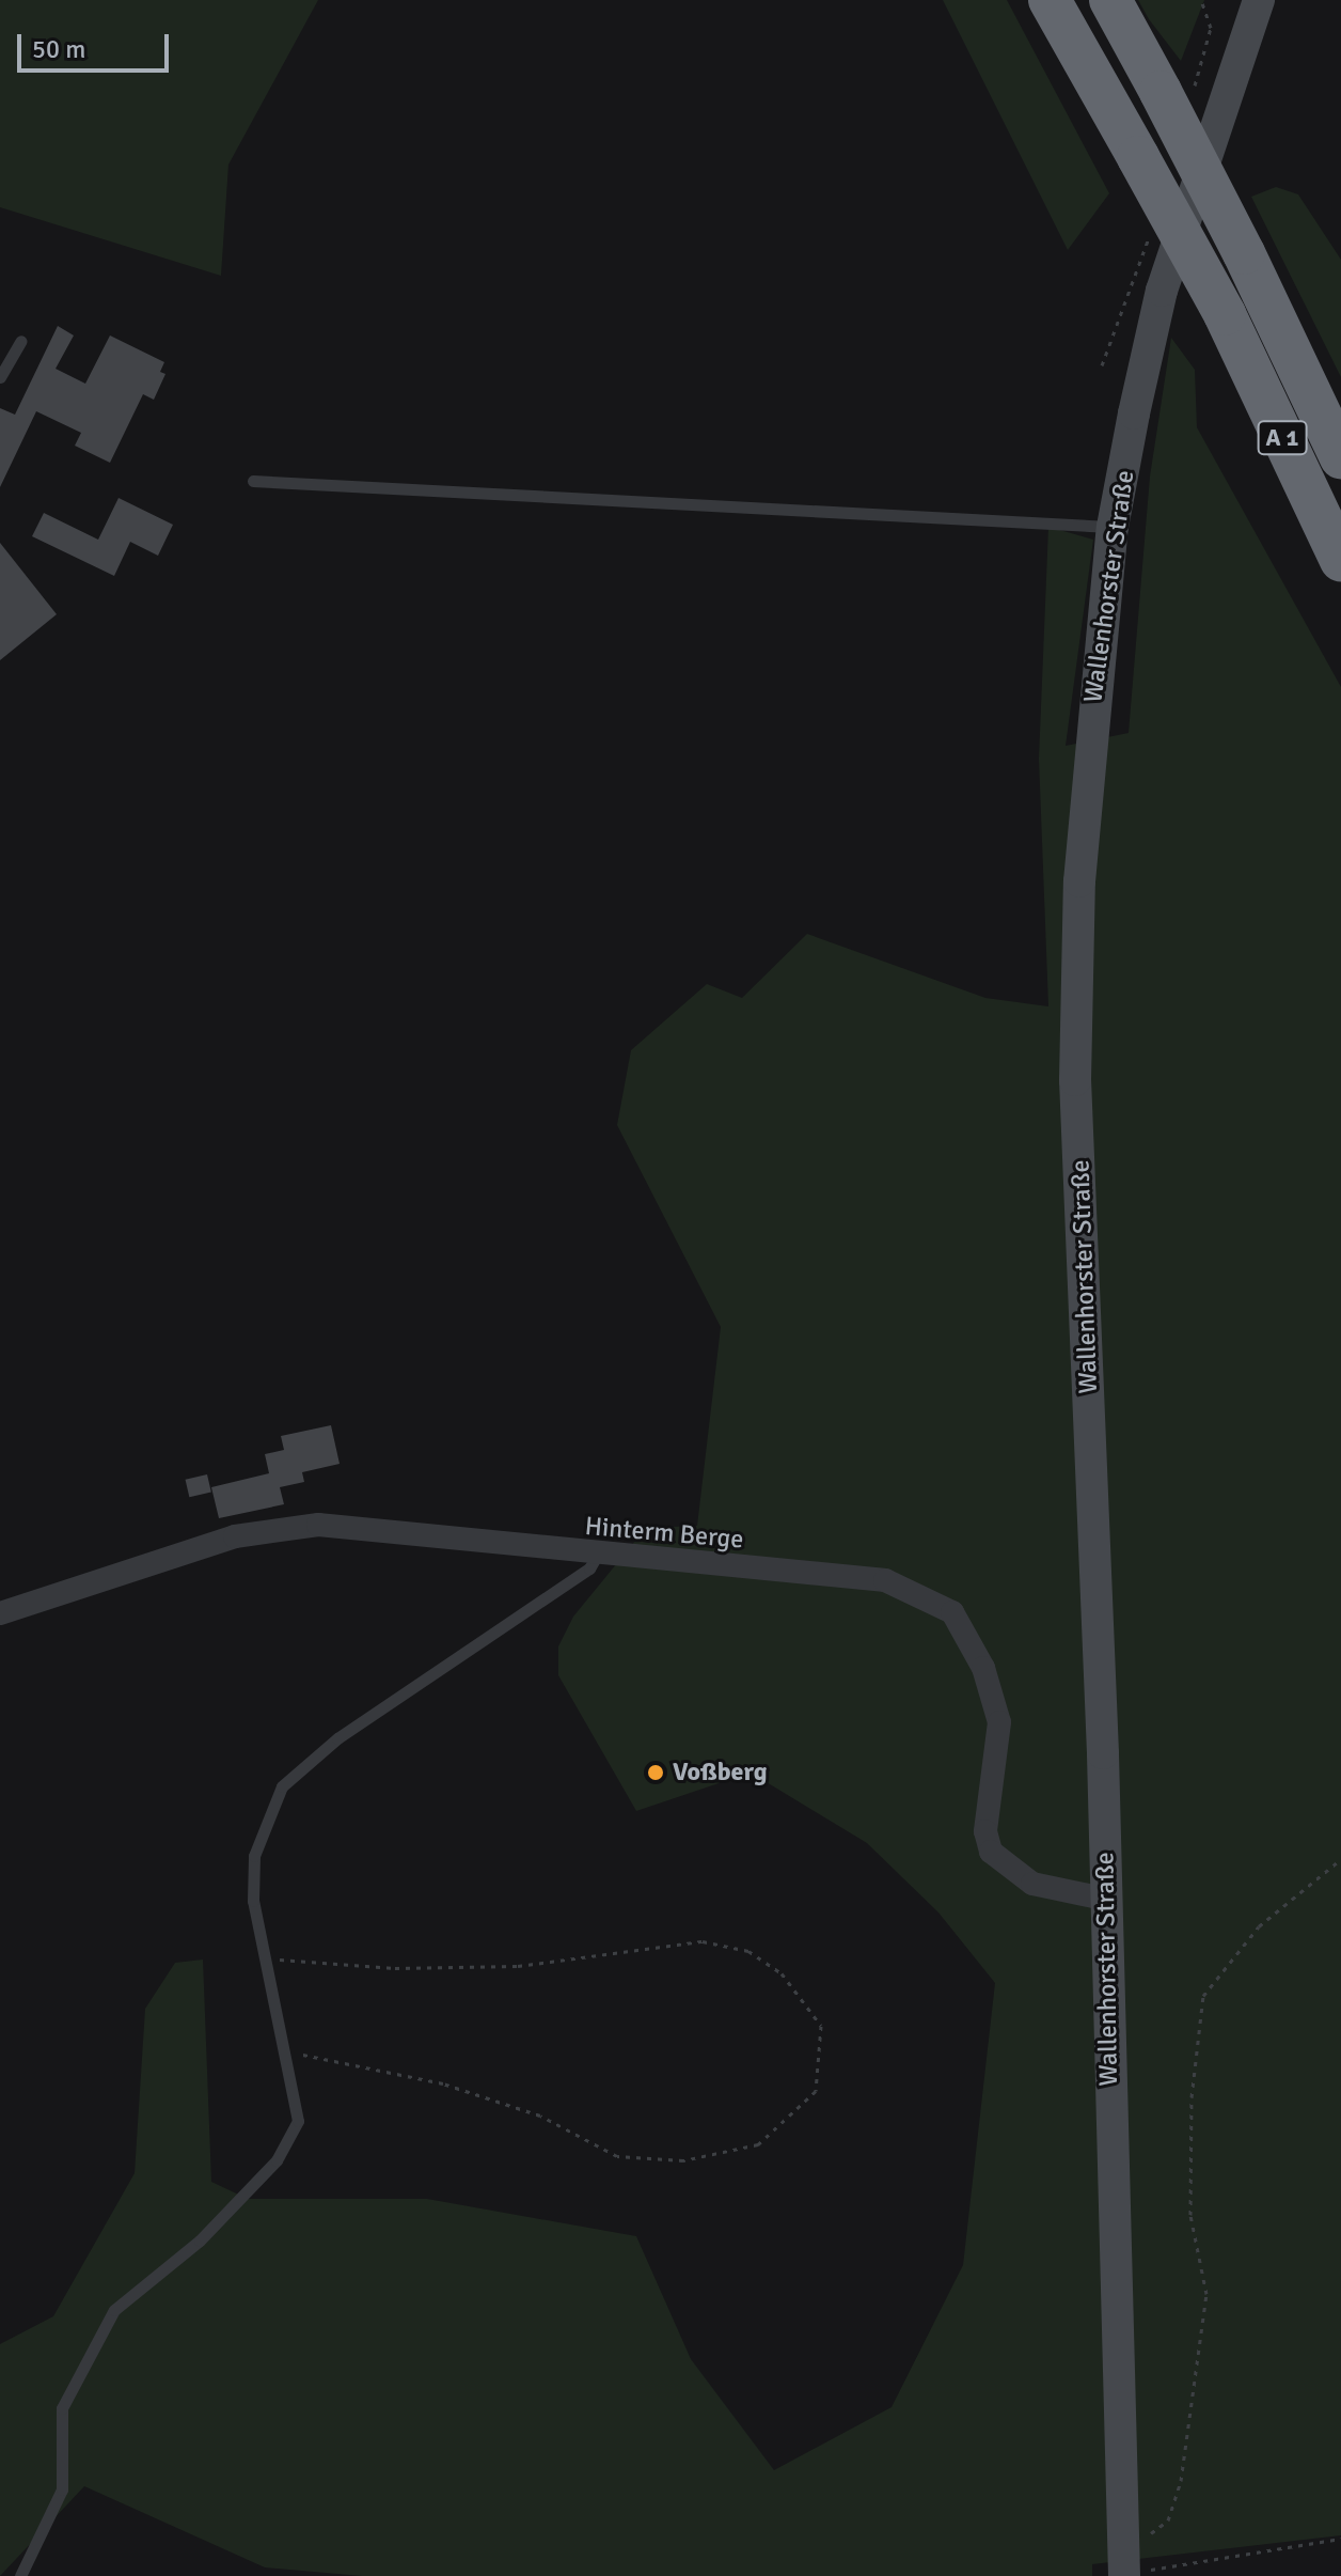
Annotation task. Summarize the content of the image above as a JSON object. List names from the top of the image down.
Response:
{
  "streets": {
    "highway": ["A 1"],
    "main road": ["Wallenhorster Straße"],
    "street": ["Hinterm Berge"]
  },
  "crossings": [
    ["Wallenhorster Straße", "Hinterm Berge"]
  ],
  "places": ["Voßberg"],
  "scale_bar": "50 m"
}
